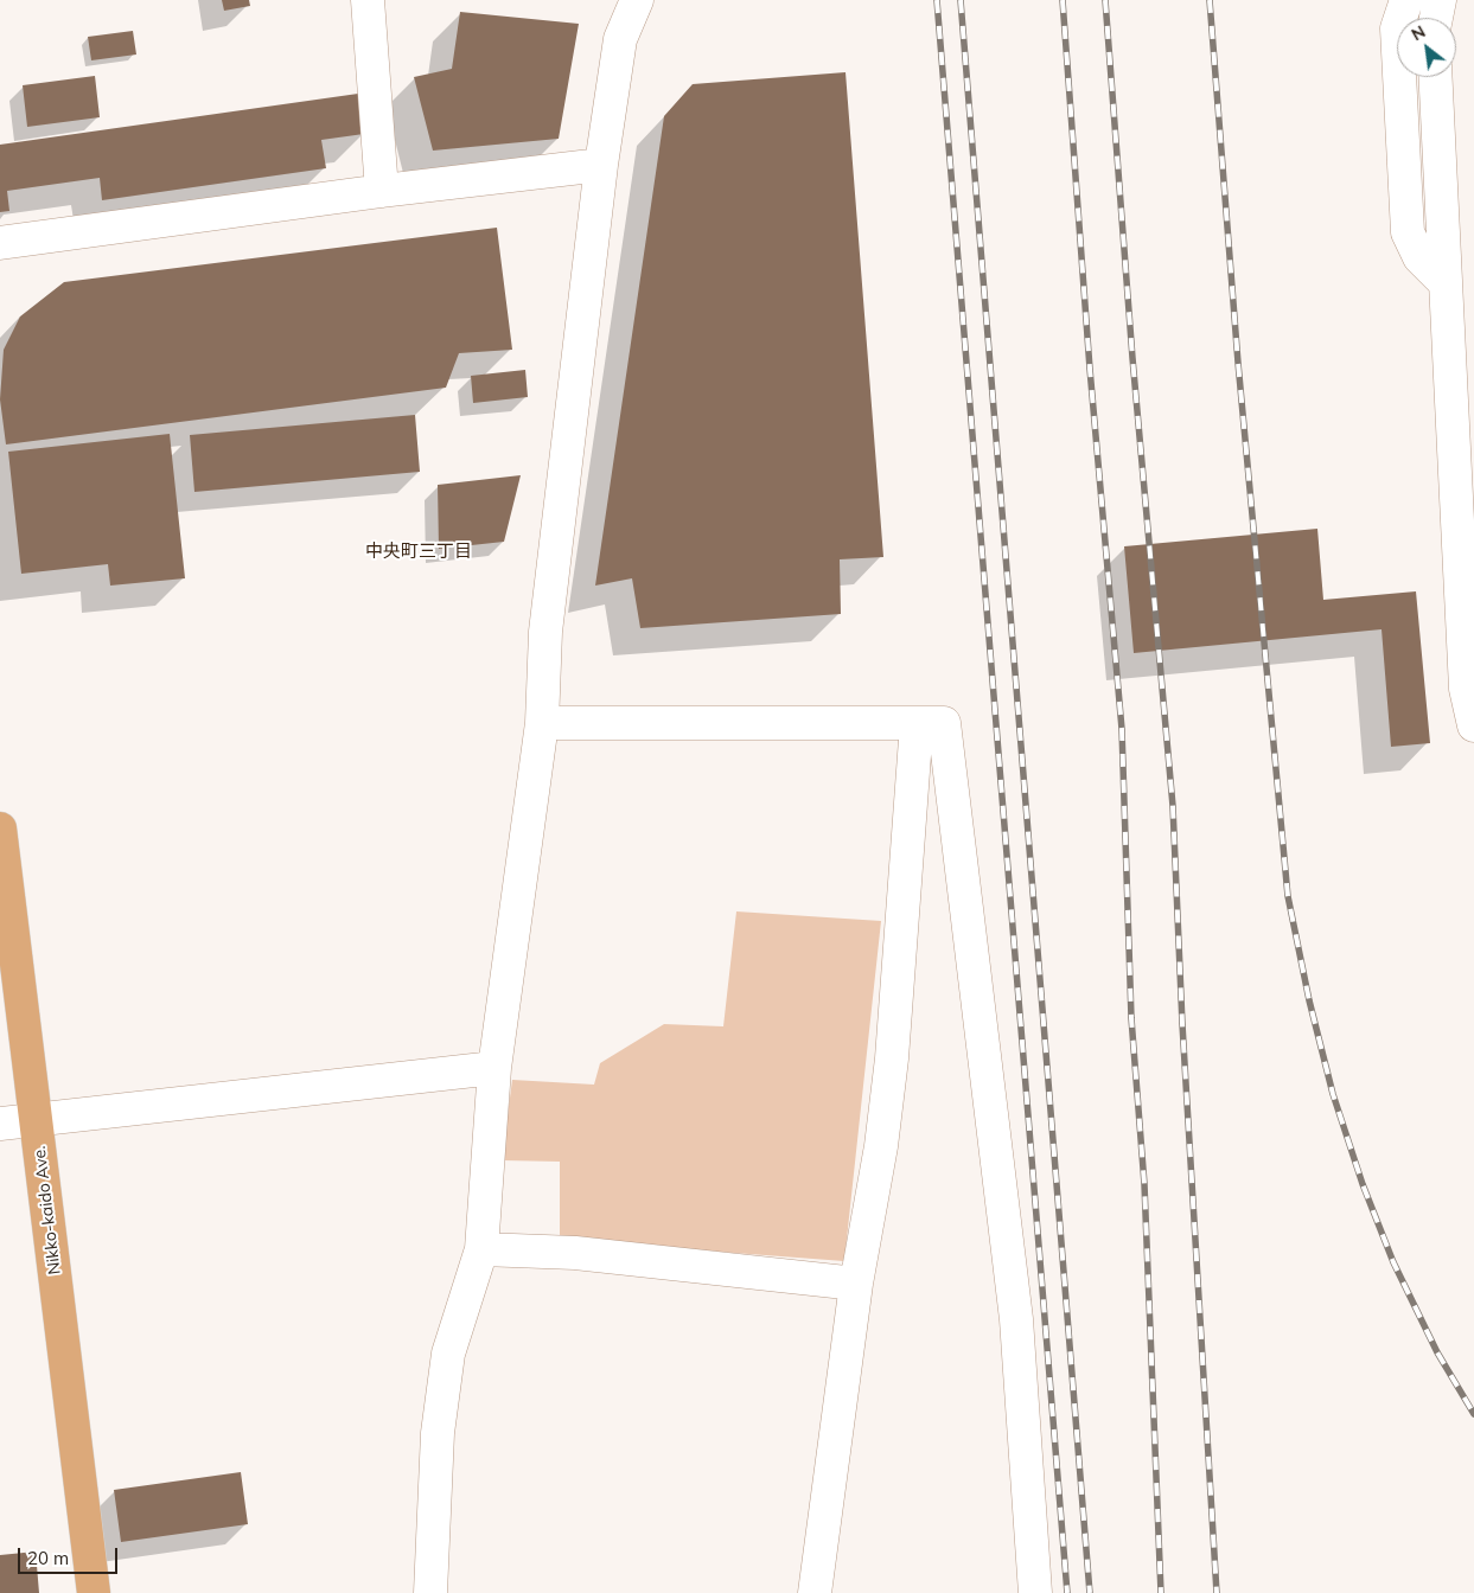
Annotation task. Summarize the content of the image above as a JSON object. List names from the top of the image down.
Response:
{
  "streets": {
    "main road": ["Nikko-kaido Ave."]
  },
  "districts": ["中央町三丁目"],
  "scale_bar": "20 m",
  "north": "top left"
}
